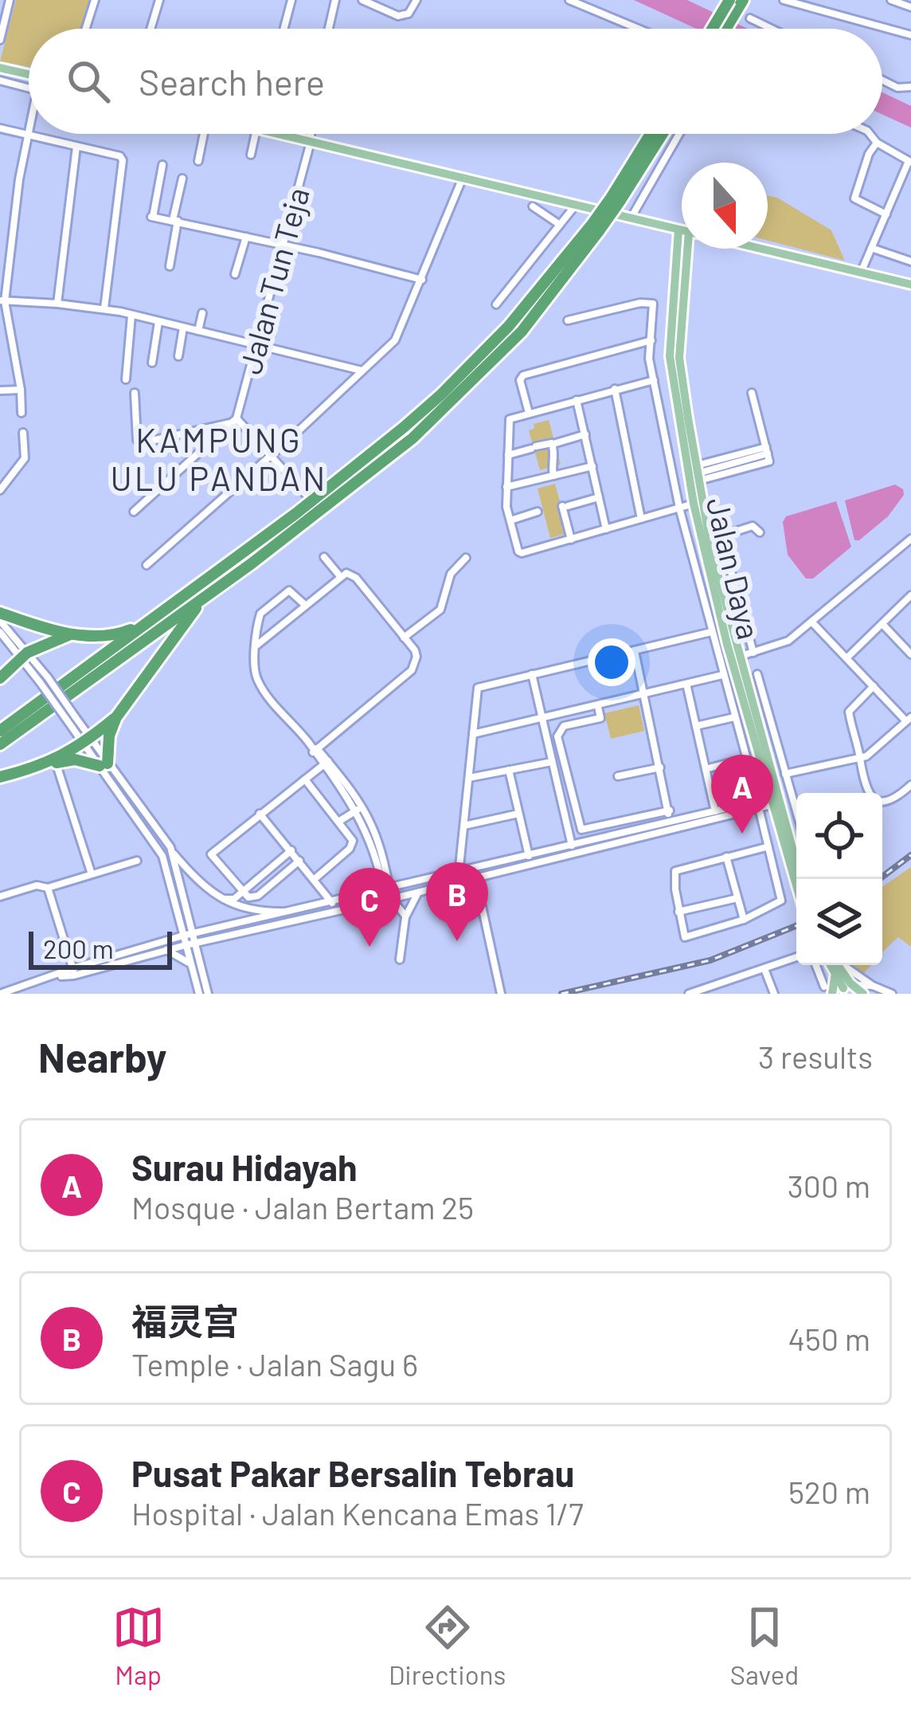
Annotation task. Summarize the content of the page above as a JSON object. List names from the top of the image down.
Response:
{
  "streets": {
    "main road": ["Jalan Daya"],
    "street": ["Jalan Tun Teja"]
  },
  "districts": ["KAMPUNG ULU PANDAN"],
  "scale_bar": "200 m",
  "north": "bottom",
  "page": {
    "search": "Search here",
    "pins": ["A", "B", "C"],
    "scale": "200 m",
    "heading": ["Nearby", "3 results"],
    "list": [
      {
        "mark": "A",
        "name": "Surau Hidayah",
        "note": "Mosque · Jalan Bertam 25",
        "value": "300 m"
      },
      {
        "mark": "B",
        "name": "福灵宫",
        "note": "Temple · Jalan Sagu 6",
        "value": "450 m"
      },
      {
        "mark": "C",
        "name": "Pusat Pakar Bersalin Tebrau",
        "note": "Hospital · Jalan Kencana Emas 1/7",
        "value": "520 m"
      }
    ],
    "nav": ["Map", "Directions", "Saved"]
  }
}
